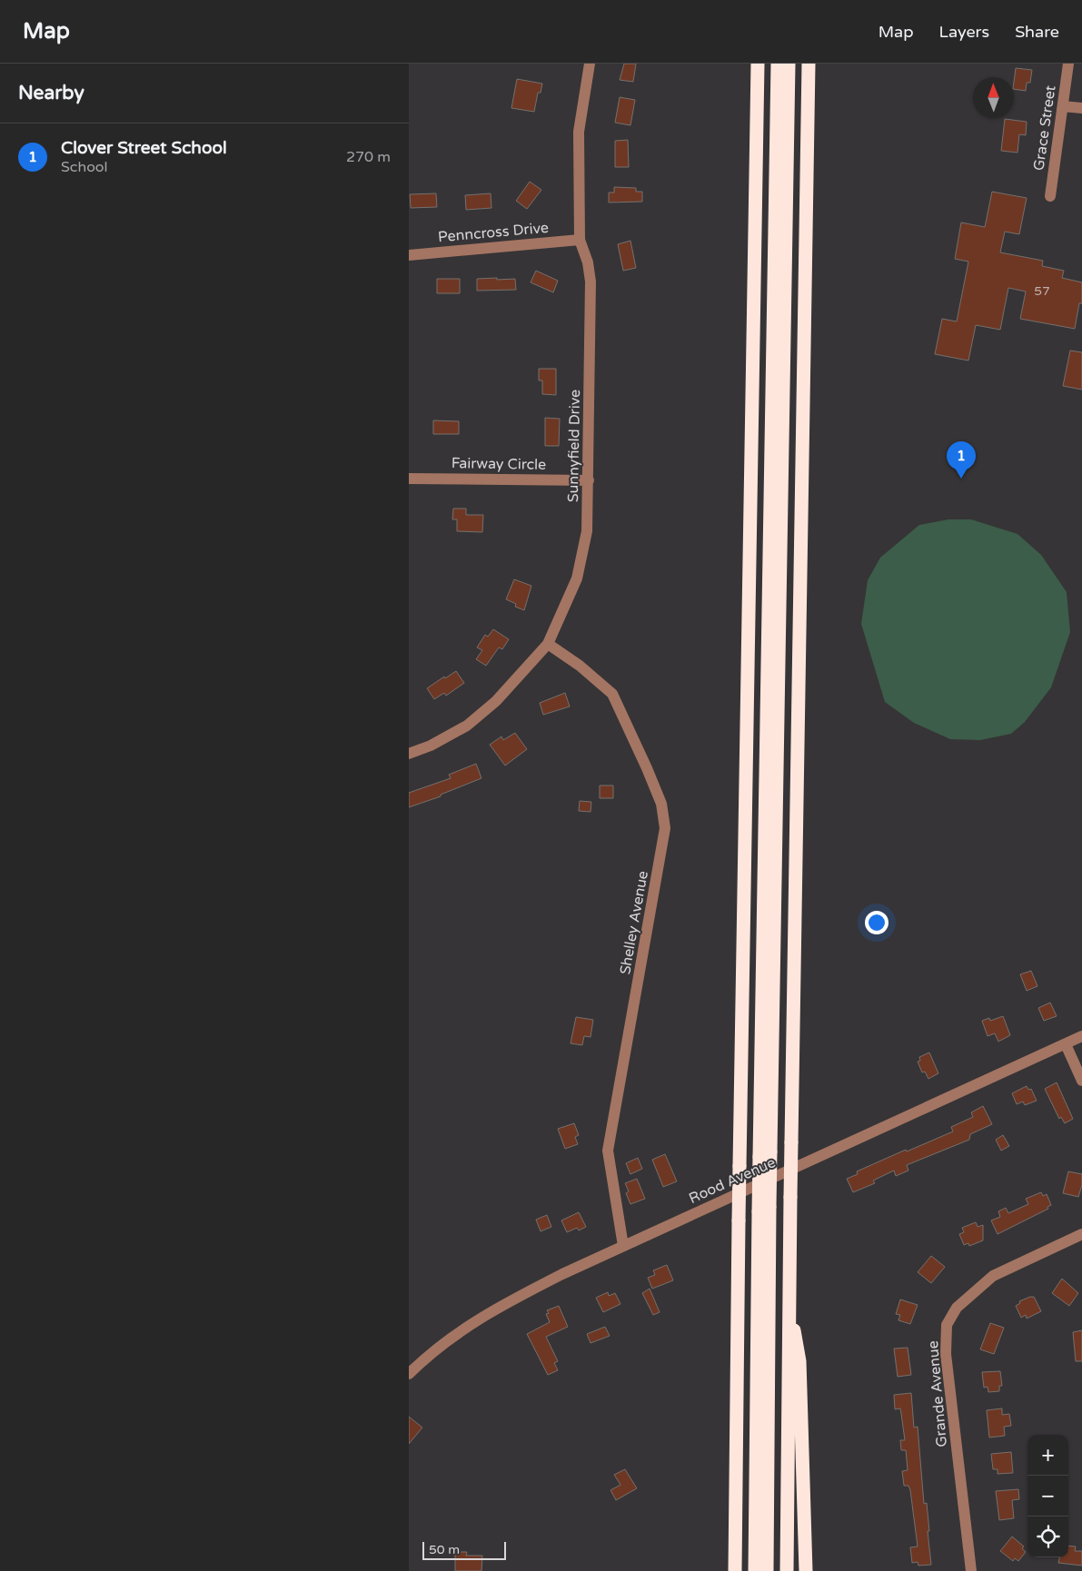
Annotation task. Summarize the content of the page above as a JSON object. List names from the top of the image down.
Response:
{
  "streets": {
    "street": [
      "Grace Street",
      "Penncross Drive",
      "Sunnyfield Drive",
      "Fairway Circle",
      "Shelley Avenue",
      "Rood Avenue",
      "Grande Avenue"
    ]
  },
  "crossings": [
    ["Penncross Drive", "Sunnyfield Drive"],
    ["Sunnyfield Drive", "Fairway Circle"],
    ["Sunnyfield Drive", "Shelley Avenue"],
    ["Shelley Avenue", "Rood Avenue"]
  ],
  "house_numbers": ["57"],
  "scale_bar": "50 m",
  "north": "top",
  "page": {
    "header": "Map",
    "nav": ["Map", "Layers", "Share"],
    "heading": "Nearby",
    "list": [
      {
        "mark": "1",
        "name": "Clover Street School",
        "note": "School",
        "value": "270 m"
      }
    ],
    "pins": "1",
    "map_buttons": ["+", "−"],
    "scale": "50 m"
  }
}
